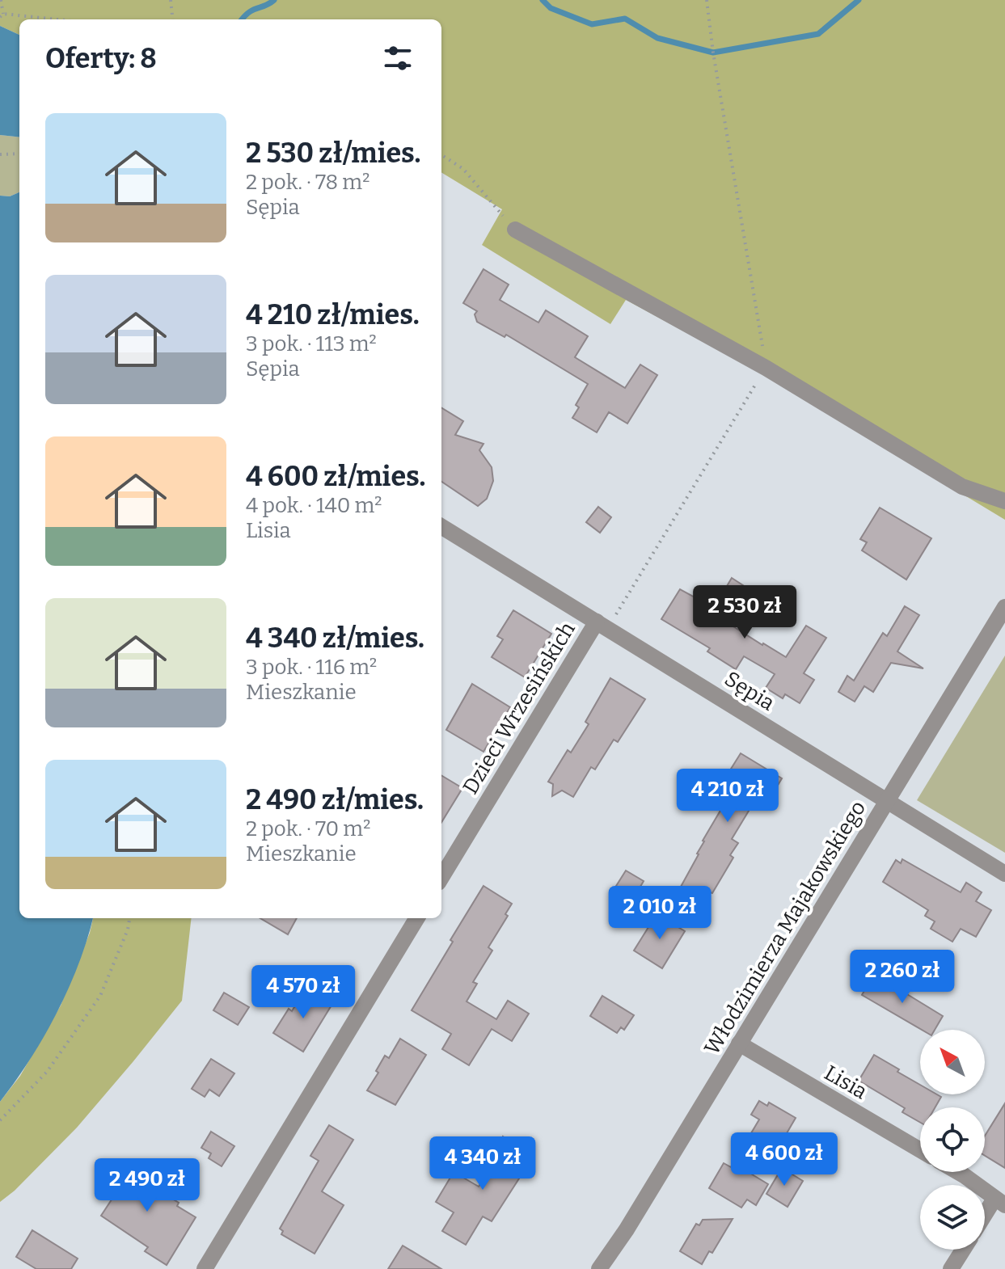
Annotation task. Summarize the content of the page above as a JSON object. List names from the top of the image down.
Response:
{
  "streets": {
    "street": [
      "Sępia",
      "Dzieci Wrzesińskich",
      "Włodzimierza Majakowskiego",
      "Lisia"
    ]
  },
  "crossings": [
    ["Sępia", "Dzieci Wrzesińskich"],
    ["Sępia", "Włodzimierza Majakowskiego"],
    ["Włodzimierza Majakowskiego", "Lisia"]
  ],
  "north": "top left",
  "page": {
    "heading": "Oferty: 8",
    "list": [
      {
        "name": "2 530 zł/mies.",
        "note": "2 pok. · 78 m² · Sępia"
      },
      {
        "name": "4 210 zł/mies.",
        "note": "3 pok. · 113 m² · Sępia"
      },
      {
        "name": "4 600 zł/mies.",
        "note": "4 pok. · 140 m² · Lisia"
      },
      {
        "name": "4 340 zł/mies.",
        "note": "3 pok. · 116 m² · Mieszkanie"
      },
      {
        "name": "2 490 zł/mies.",
        "note": "2 pok. · 70 m² · Mieszkanie"
      }
    ],
    "price": [
      "2 530 zł",
      "4 210 zł",
      "2 010 zł",
      "2 260 zł",
      "4 570 zł",
      "4 600 zł",
      "4 340 zł",
      "2 490 zł"
    ]
  }
}
